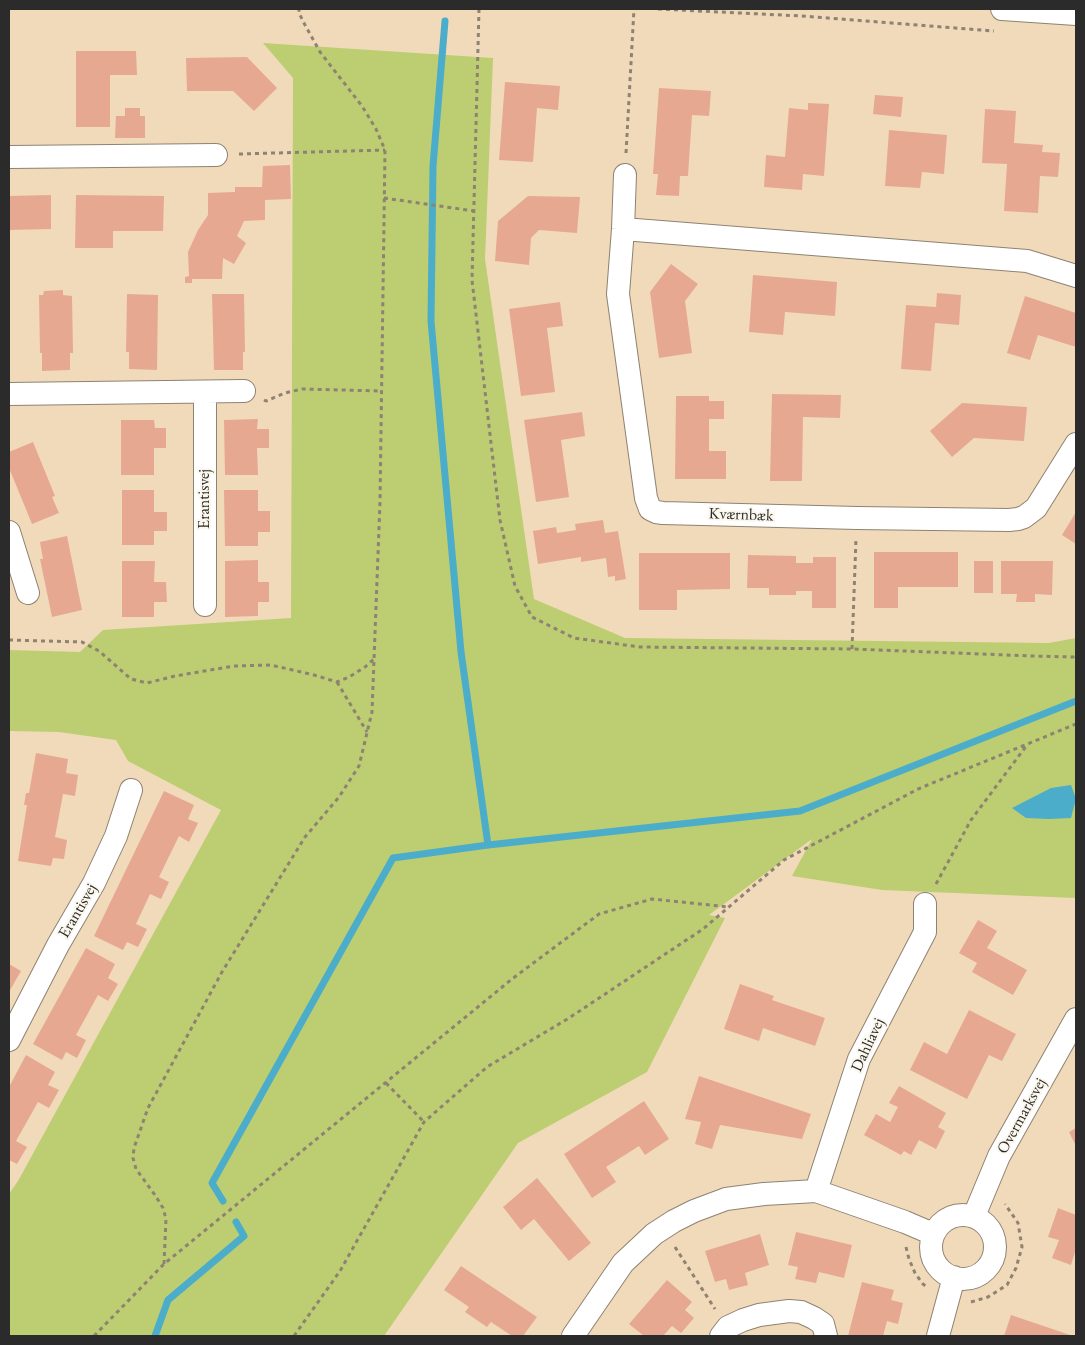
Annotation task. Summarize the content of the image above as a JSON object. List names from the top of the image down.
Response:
{
  "streets": {
    "street": [
      "Erantisvej",
      "Kværnbæk",
      "Dahliavej",
      "Overmarksvej"
    ]
  }
}
